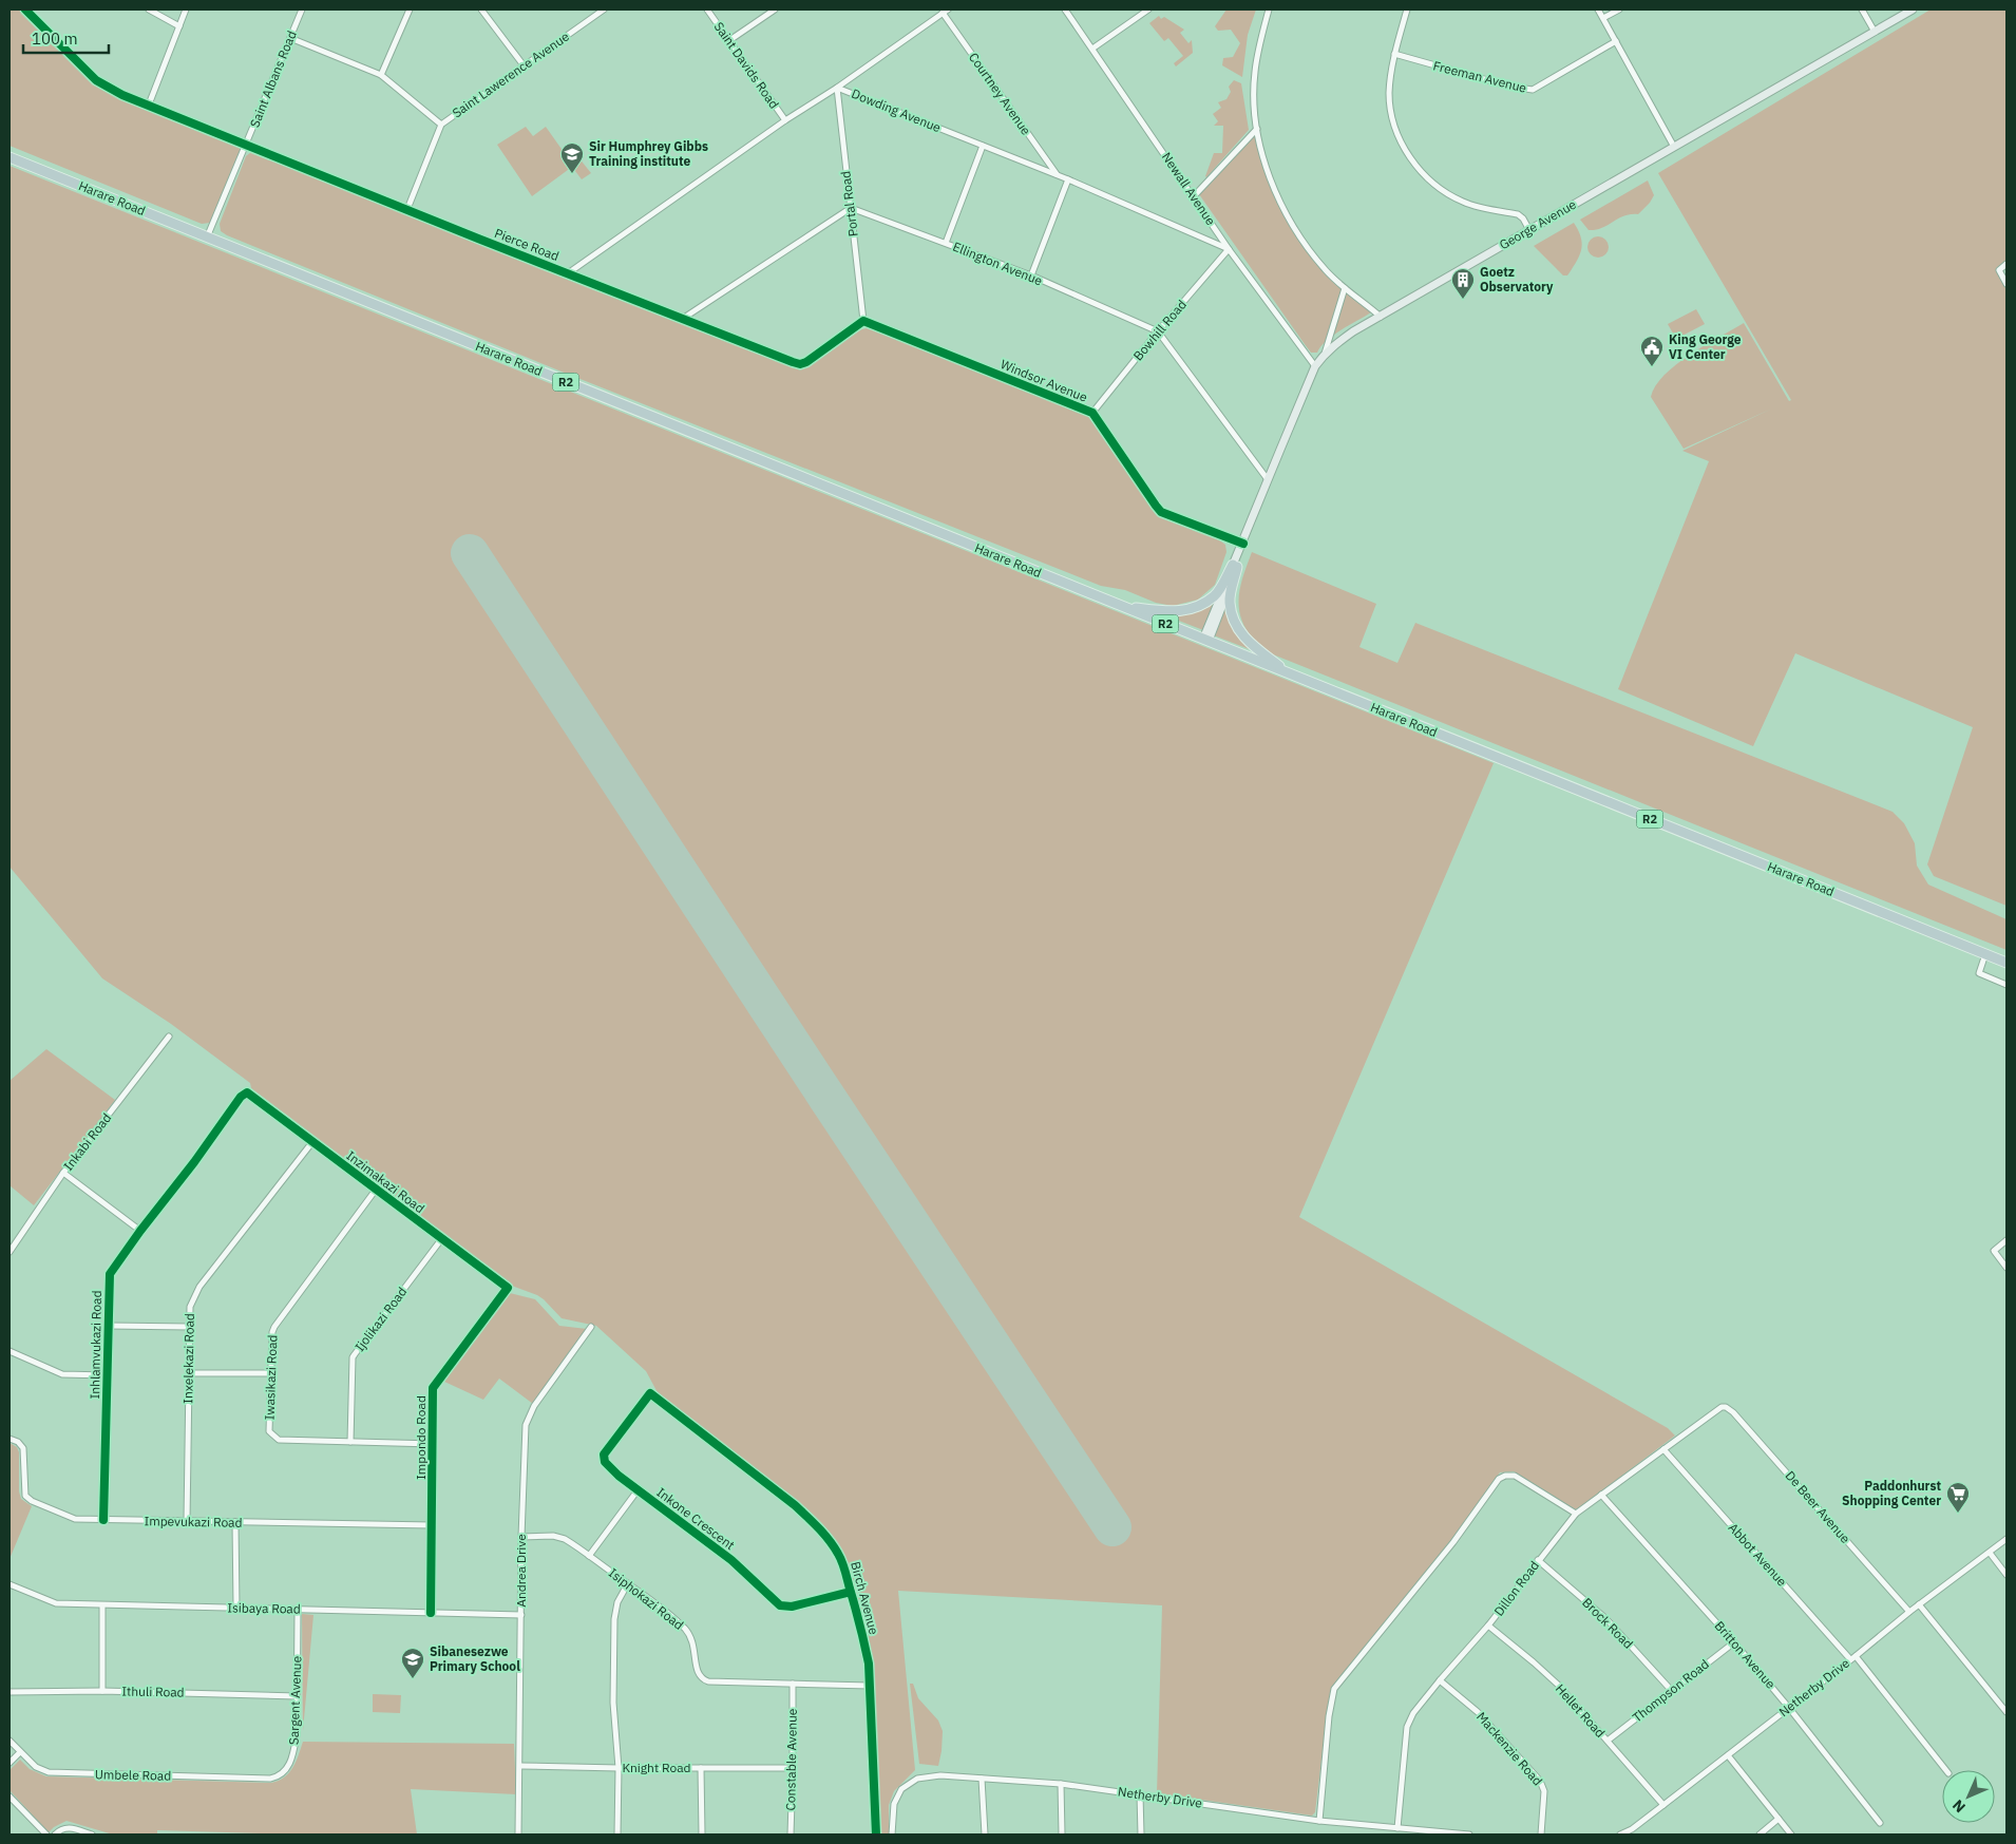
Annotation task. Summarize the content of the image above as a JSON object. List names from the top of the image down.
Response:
{
  "streets": {
    "highway": ["Harare Road", "R2"],
    "main road": ["George Avenue"],
    "street": [
      "Saint Davids Road",
      "Saint Lawerence Avenue",
      "Freeman Avenue",
      "Saint Albans Road",
      "Courtney Avenue",
      "Dowding Avenue",
      "Newall Avenue",
      "Portal Road",
      "Pierce Road",
      "Ellington Avenue",
      "Bowhill Road",
      "Windsor Avenue",
      "Inkabi Road",
      "Inzimakazi Road",
      "Ijolikazi Road",
      "Inhlamvukazi Road",
      "Inxelekazi Road",
      "Iwasikazi Road",
      "Impondo Road",
      "De Beer Avenue",
      "Inkone Crescent",
      "Impevukazi Road",
      "Abbot Avenue",
      "Andrea Drive",
      "Dillon Road",
      "Birch Avenue",
      "Isiphokazi Road",
      "Isibaya Road",
      "Brock Road",
      "Britton Avenue",
      "Netherby Drive",
      "Thompson Road",
      "Ithuli Road",
      "Sargent Avenue",
      "Hellet Road",
      "Mackenzie Road",
      "Constable Avenue",
      "Knight Road",
      "Umbele Road"
    ]
  },
  "crossings": [
    ["Saint Davids Road", "Dowding Avenue"],
    ["Saint Lawerence Avenue", "Pierce Road"],
    ["Saint Albans Road", "Harare Road"],
    ["Saint Albans Road", "Pierce Road"],
    ["Courtney Avenue", "Dowding Avenue"],
    ["Dowding Avenue", "Newall Avenue"],
    ["Dowding Avenue", "Portal Road"],
    ["Dowding Avenue", "Pierce Road"],
    ["Dowding Avenue", "Bowhill Road"],
    ["Newall Avenue", "George Avenue"],
    ["Newall Avenue", "Bowhill Road"],
    ["Harare Road", "George Avenue"],
    ["Portal Road", "Pierce Road"],
    ["Portal Road", "Ellington Avenue"],
    ["Portal Road", "Windsor Avenue"],
    ["George Avenue", "Ellington Avenue"],
    ["George Avenue", "Windsor Avenue"],
    ["Pierce Road", "Windsor Avenue"],
    ["Ellington Avenue", "Bowhill Road"],
    ["Bowhill Road", "Windsor Avenue"],
    ["Inzimakazi Road", "Ijolikazi Road"],
    ["Inzimakazi Road", "Inhlamvukazi Road"],
    ["Inzimakazi Road", "Inxelekazi Road"],
    ["Inzimakazi Road", "Iwasikazi Road"],
    ["Inzimakazi Road", "Impondo Road"],
    ["Ijolikazi Road", "Iwasikazi Road"],
    ["Inhlamvukazi Road", "Impevukazi Road"],
    ["Inxelekazi Road", "Impevukazi Road"],
    ["Iwasikazi Road", "Impondo Road"],
    ["Impondo Road", "Impevukazi Road"],
    ["Impondo Road", "Isibaya Road"],
    ["De Beer Avenue", "Dillon Road"],
    ["De Beer Avenue", "Netherby Drive"],
    ["Inkone Crescent", "Birch Avenue"],
    ["Abbot Avenue", "Dillon Road"],
    ["Abbot Avenue", "Netherby Drive"],
    ["Andrea Drive", "Isiphokazi Road"],
    ["Andrea Drive", "Isibaya Road"],
    ["Andrea Drive", "Knight Road"],
    ["Dillon Road", "Brock Road"],
    ["Dillon Road", "Britton Avenue"],
    ["Dillon Road", "Netherby Drive"],
    ["Dillon Road", "Hellet Road"],
    ["Dillon Road", "Mackenzie Road"],
    ["Birch Avenue", "Isiphokazi Road"],
    ["Isiphokazi Road", "Constable Avenue"],
    ["Isibaya Road", "Sargent Avenue"],
    ["Brock Road", "Thompson Road"],
    ["Britton Avenue", "Netherby Drive"],
    ["Britton Avenue", "Thompson Road"],
    ["Netherby Drive", "Hellet Road"],
    ["Thompson Road", "Hellet Road"],
    ["Ithuli Road", "Sargent Avenue"],
    ["Sargent Avenue", "Umbele Road"],
    ["Constable Avenue", "Knight Road"]
  ],
  "places": {
    "school or university": ["Sir Humphrey Gibbs Training institute", "Sibanesezwe Primary School"],
    "building": ["Goetz Observatory"],
    "public building": ["King George VI Center"],
    "supermarket": ["Paddonhurst Shopping Center"]
  },
  "scale_bar": "100 m",
  "north": "bottom left"
}
